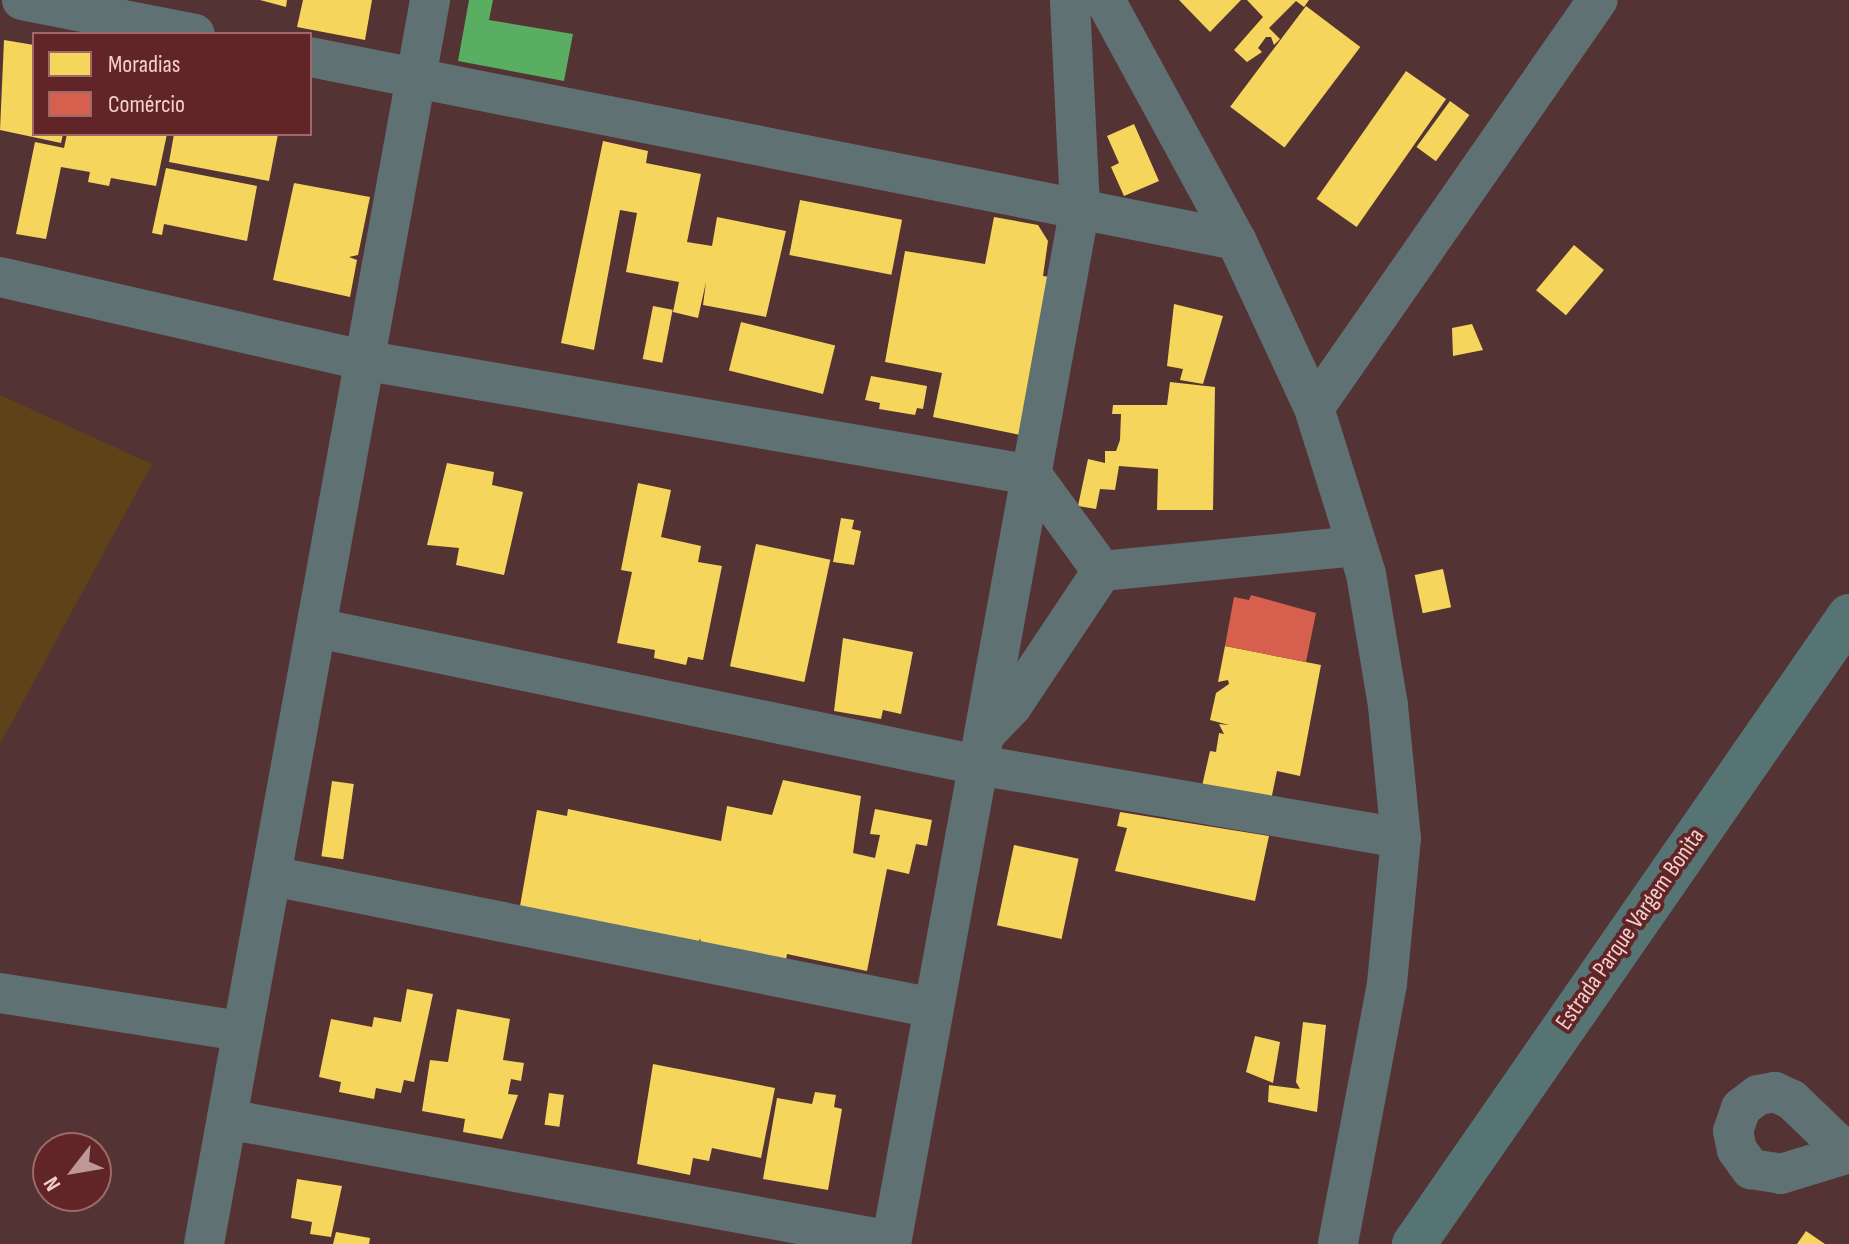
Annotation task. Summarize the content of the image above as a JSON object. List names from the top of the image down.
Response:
{
  "streets": {
    "street": ["Estrada Parque Vargem Bonita"]
  },
  "legend": ["Moradias", "Comércio"],
  "north": "bottom left"
}
